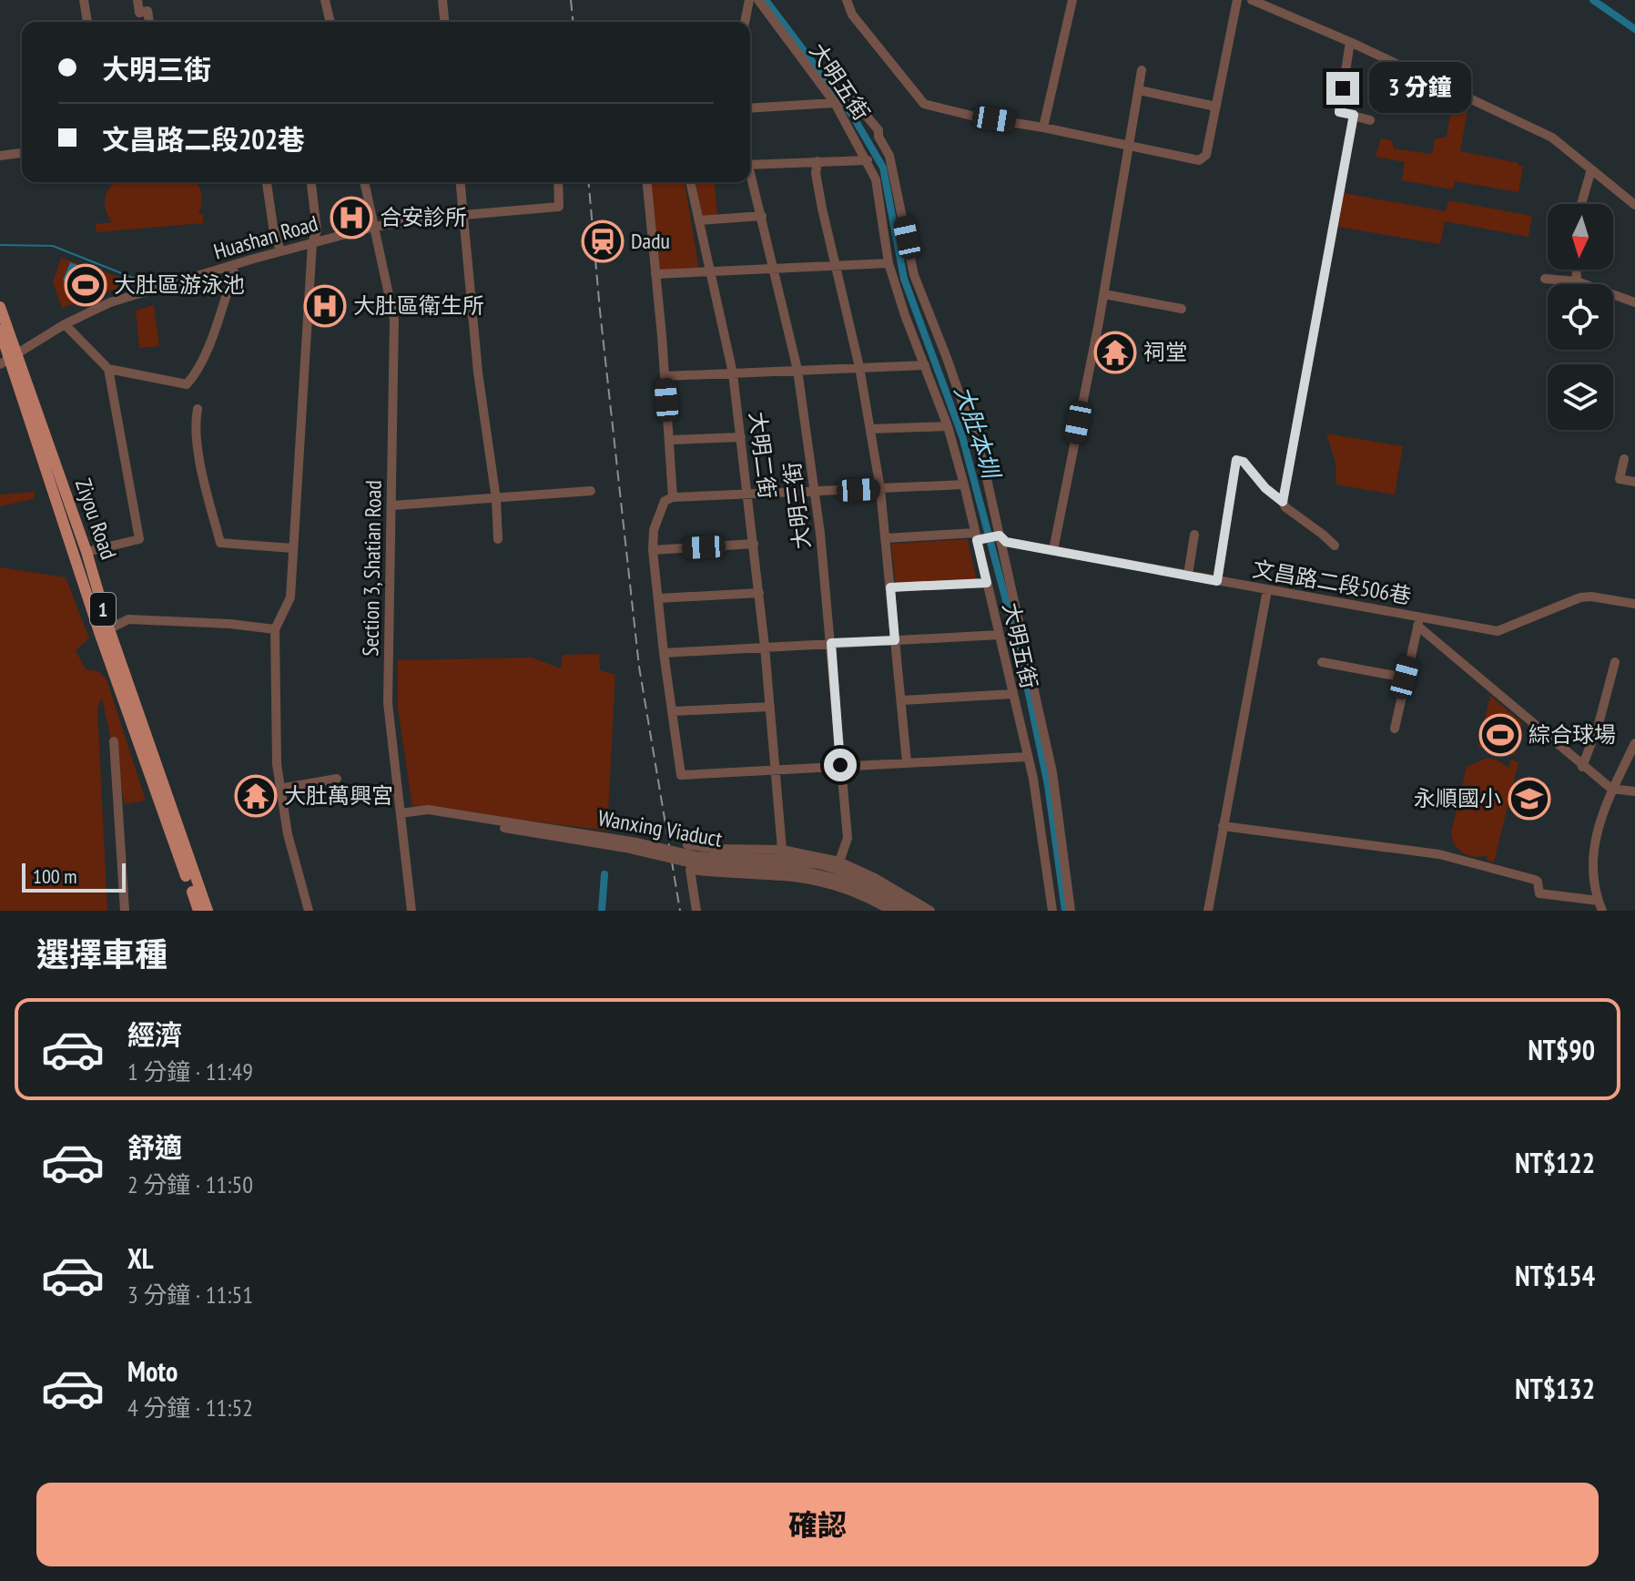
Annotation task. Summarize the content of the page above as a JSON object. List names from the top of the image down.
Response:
{
  "streets": {
    "main road": ["Ziyou Road", "1"],
    "street": [
      "大明五街",
      "Huashan Road",
      "大明二街",
      "大明三街",
      "Section 3, Shatian Road",
      "文昌路二段506巷",
      "Wanxing Viaduct"
    ]
  },
  "crossings": [
    ["大明五街", "文昌路二段506巷"],
    ["Huashan Road", "Ziyou Road"],
    ["Huashan Road", "Section 3, Shatian Road"]
  ],
  "water": ["大肚本圳"],
  "places": {
    "hospital": ["合安診所", "大肚區衛生所"],
    "station": ["Dadu"],
    "sports": ["大肚區游泳池", "綜合球場"],
    "temple": ["祠堂", "大肚萬興宮"],
    "school or university": ["永順國小"]
  },
  "scale_bar": "100 m",
  "north": "bottom",
  "page": {
    "banner": ["大明三街", "文昌路二段202巷"],
    "bubble": "3 分鐘",
    "scale": "100 m",
    "heading": "選擇車種",
    "list": [
      {
        "name": "經濟",
        "note": "1 分鐘 · 11:49",
        "value": "NT$90"
      },
      {
        "name": "舒適",
        "note": "2 分鐘 · 11:50",
        "value": "NT$122"
      },
      {
        "name": "XL",
        "note": "3 分鐘 · 11:51",
        "value": "NT$154"
      },
      {
        "name": "Moto",
        "note": "4 分鐘 · 11:52",
        "value": "NT$132"
      }
    ],
    "buttons": "確認"
  }
}
